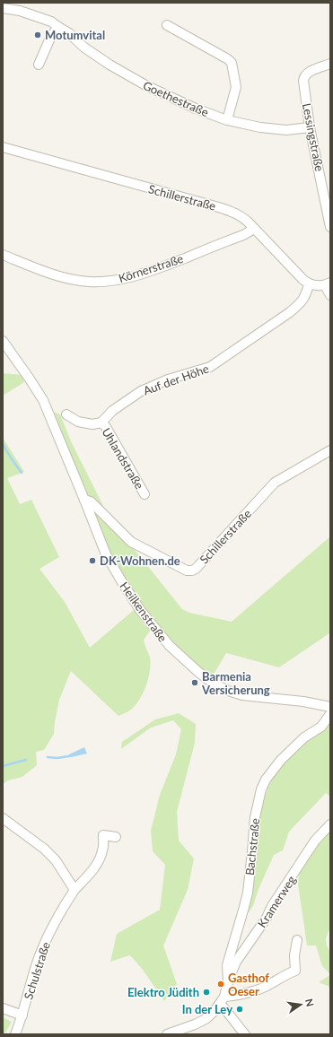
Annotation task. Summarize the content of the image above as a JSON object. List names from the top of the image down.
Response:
{
  "streets": {
    "street": [
      "Goethestraße",
      "Lessingstraße",
      "Schillerstraße",
      "Körnerstraße",
      "Auf der Höhe",
      "Uhlandstraße",
      "Heilkenstraße",
      "Bachstraße",
      "Kramerweg",
      "Schulstraße"
    ]
  },
  "crossings": [
    ["Goethestraße", "Lessingstraße"],
    ["Schillerstraße", "Körnerstraße"],
    ["Schillerstraße", "Auf der Höhe"],
    ["Schillerstraße", "Heilkenstraße"],
    ["Auf der Höhe", "Uhlandstraße"],
    ["Bachstraße", "Kramerweg"]
  ],
  "places": [
    "Motumvital",
    "DK-Wohnen.de",
    "Barmenia Versicherung",
    "Gasthof Oeser",
    "Elektro Jüdith",
    "In der Ley"
  ],
  "north": "right"
}
